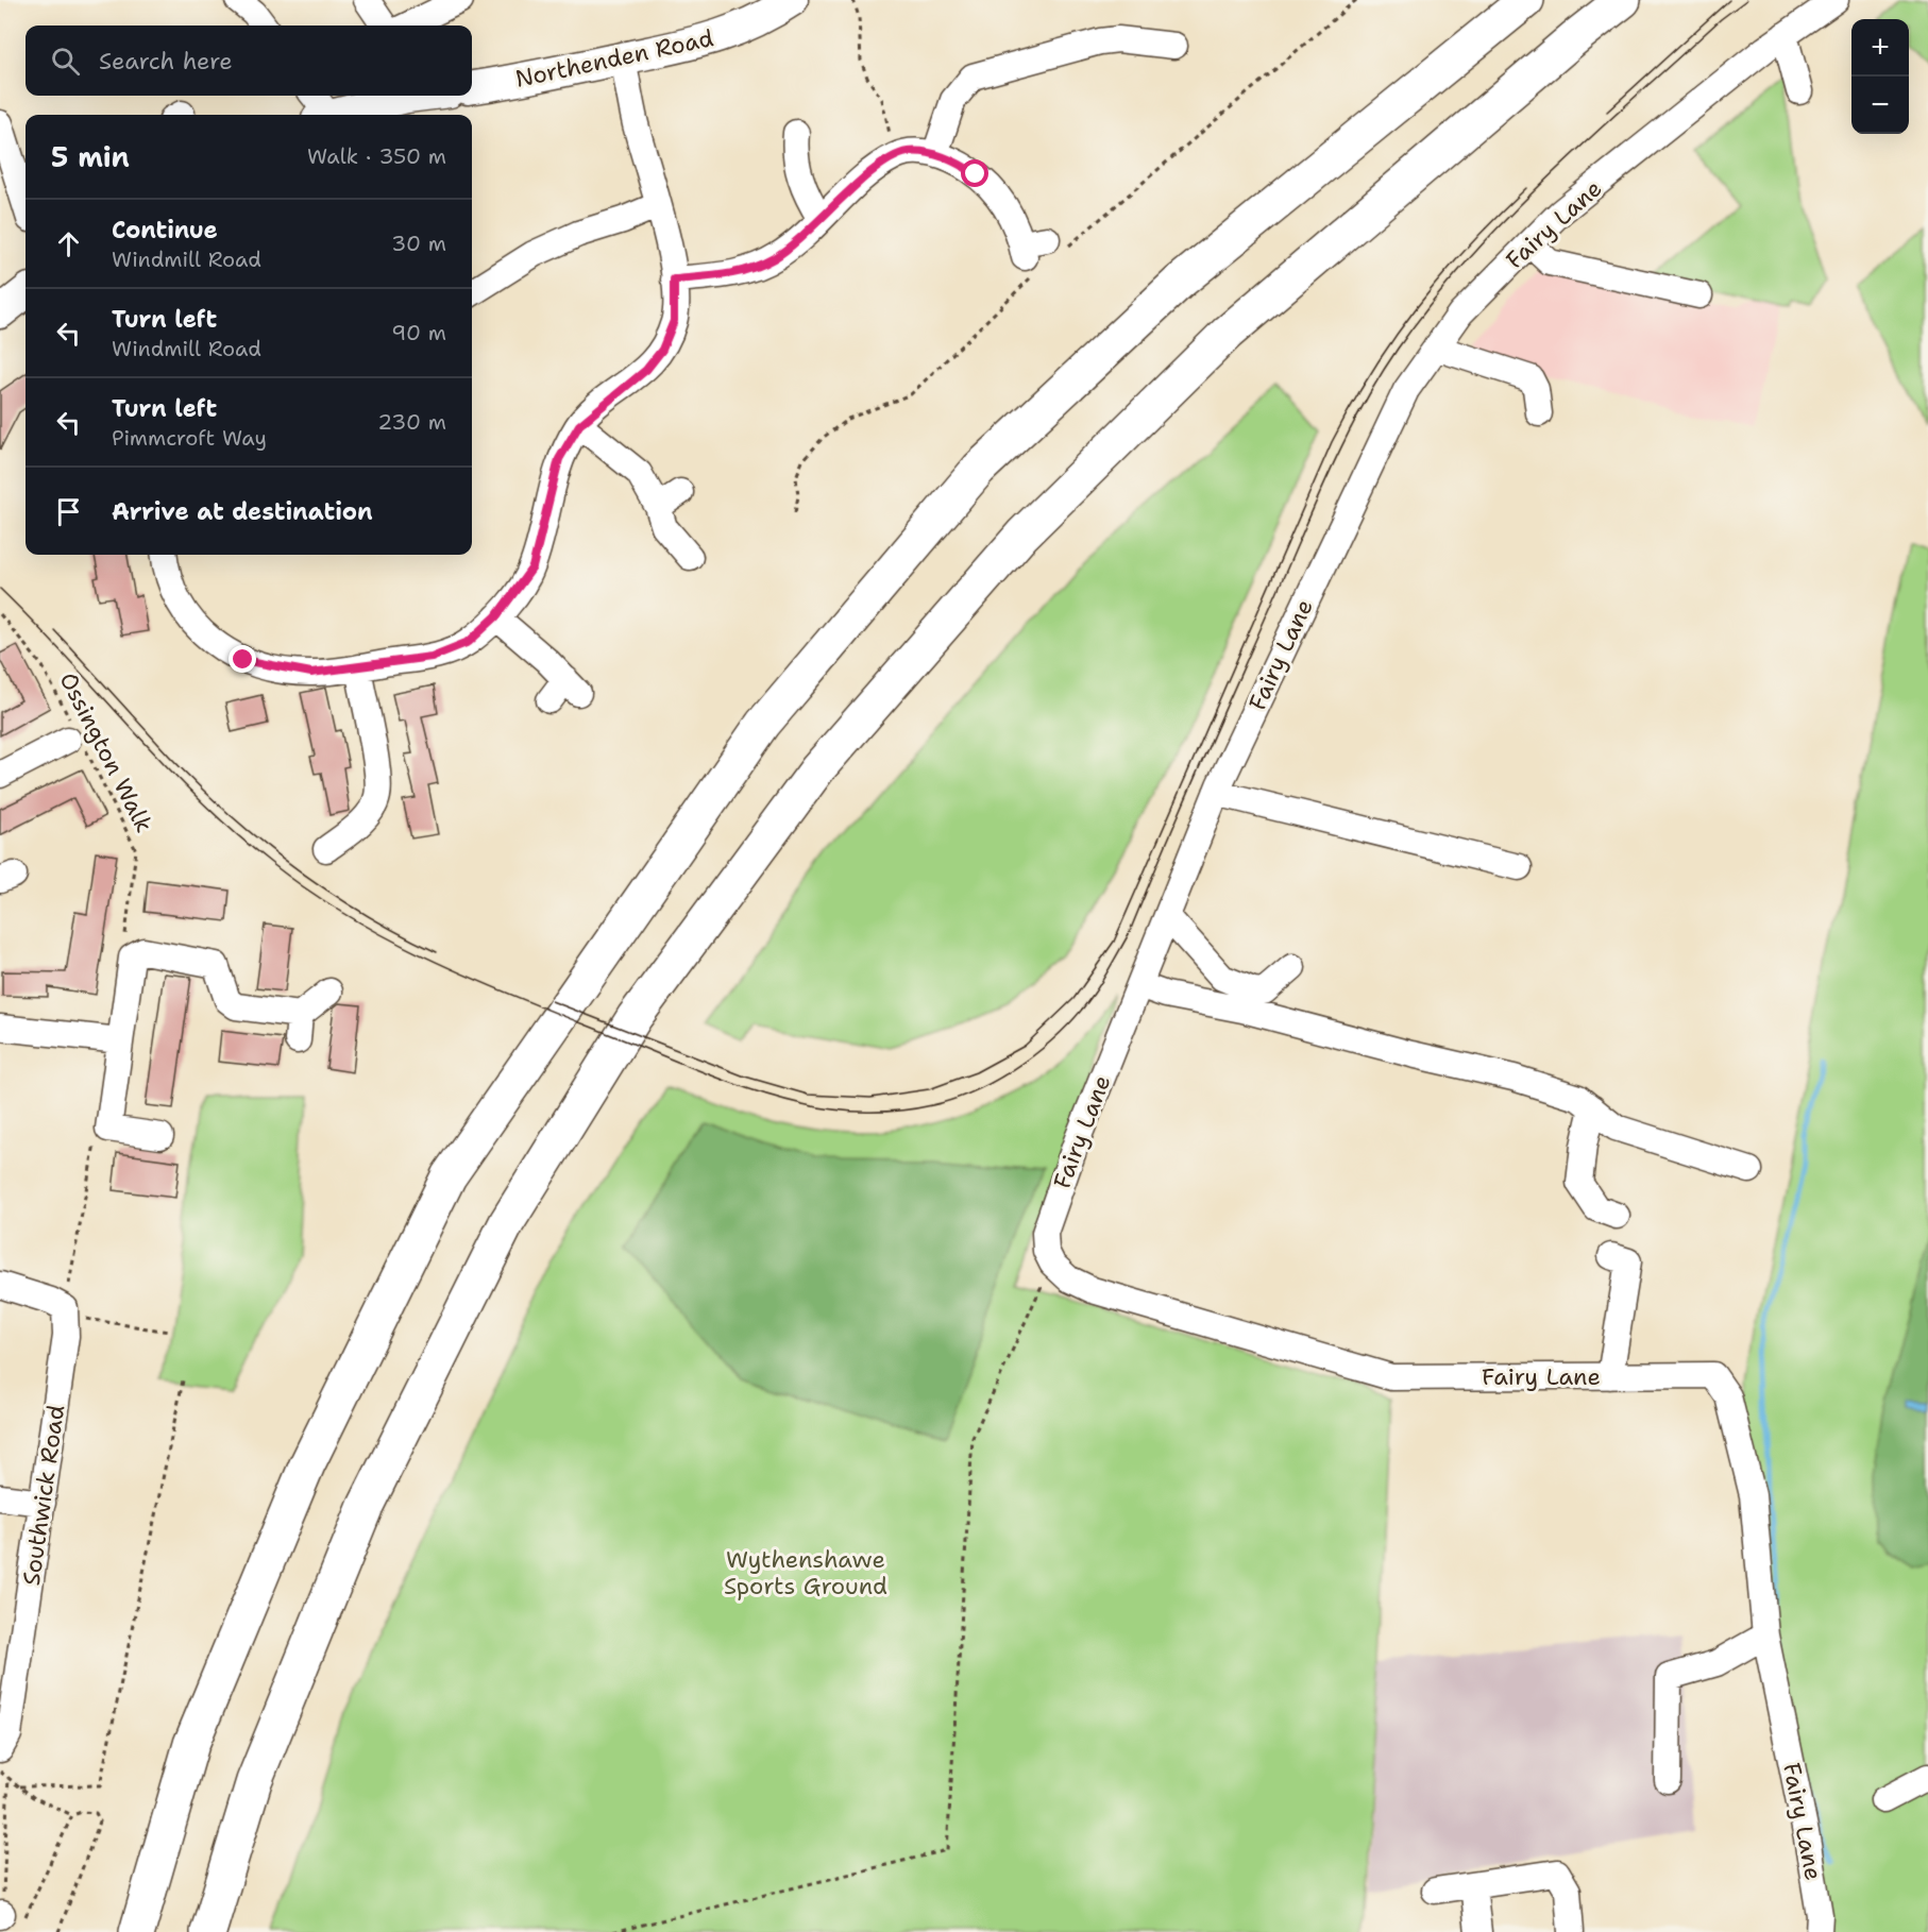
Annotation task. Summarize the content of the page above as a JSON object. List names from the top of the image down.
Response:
{
  "streets": {
    "main road": ["Northenden Road"],
    "street": ["Fairy Lane", "Southwick Road"],
    "path": ["Ossington Walk"]
  },
  "parks": ["Wythenshawe Sports Ground"],
  "page": {
    "map_buttons": ["+", "−"],
    "search": "Search here",
    "heading": ["5 min", "Walk · 350 m"],
    "list": [
      ["Continue", "Windmill Road", "30 m"],
      ["Turn left", "Windmill Road", "90 m"],
      ["Turn left", "Pimmcroft Way", "230 m"],
      "Arrive at destination"
    ]
  }
}
